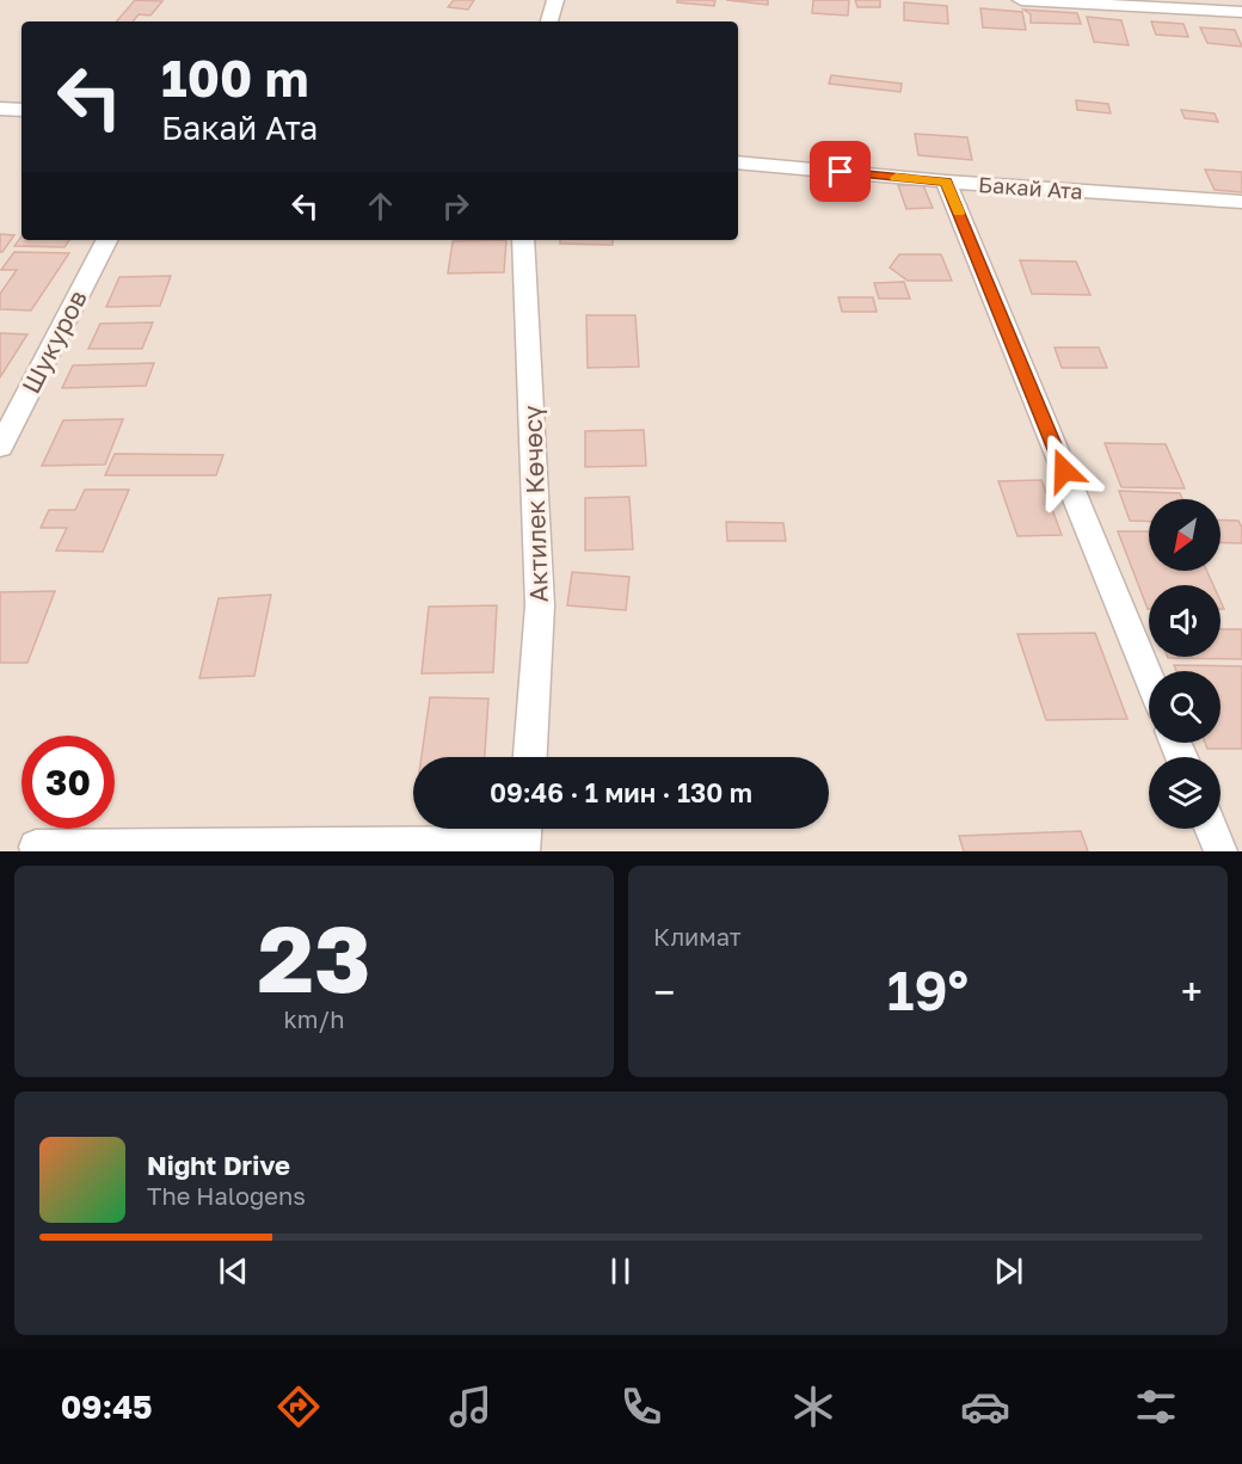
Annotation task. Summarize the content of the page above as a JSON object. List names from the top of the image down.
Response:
{
  "streets": {
    "street": ["Бакай Ата", "Шукуров", "Актилек Көчөсү"]
  },
  "north": "bottom left",
  "page": {
    "turn": ["100 m", "Бакай Ата"],
    "limit": "30",
    "trip": "09:46 · 1 мин · 130 m",
    "tile": [
      ["23", "km/h"],
      "Климат"
    ],
    "heat": ["−", "19°", "+"],
    "song": ["Night Drive", "The Halogens"],
    "tabs": "09:45"
  }
}
